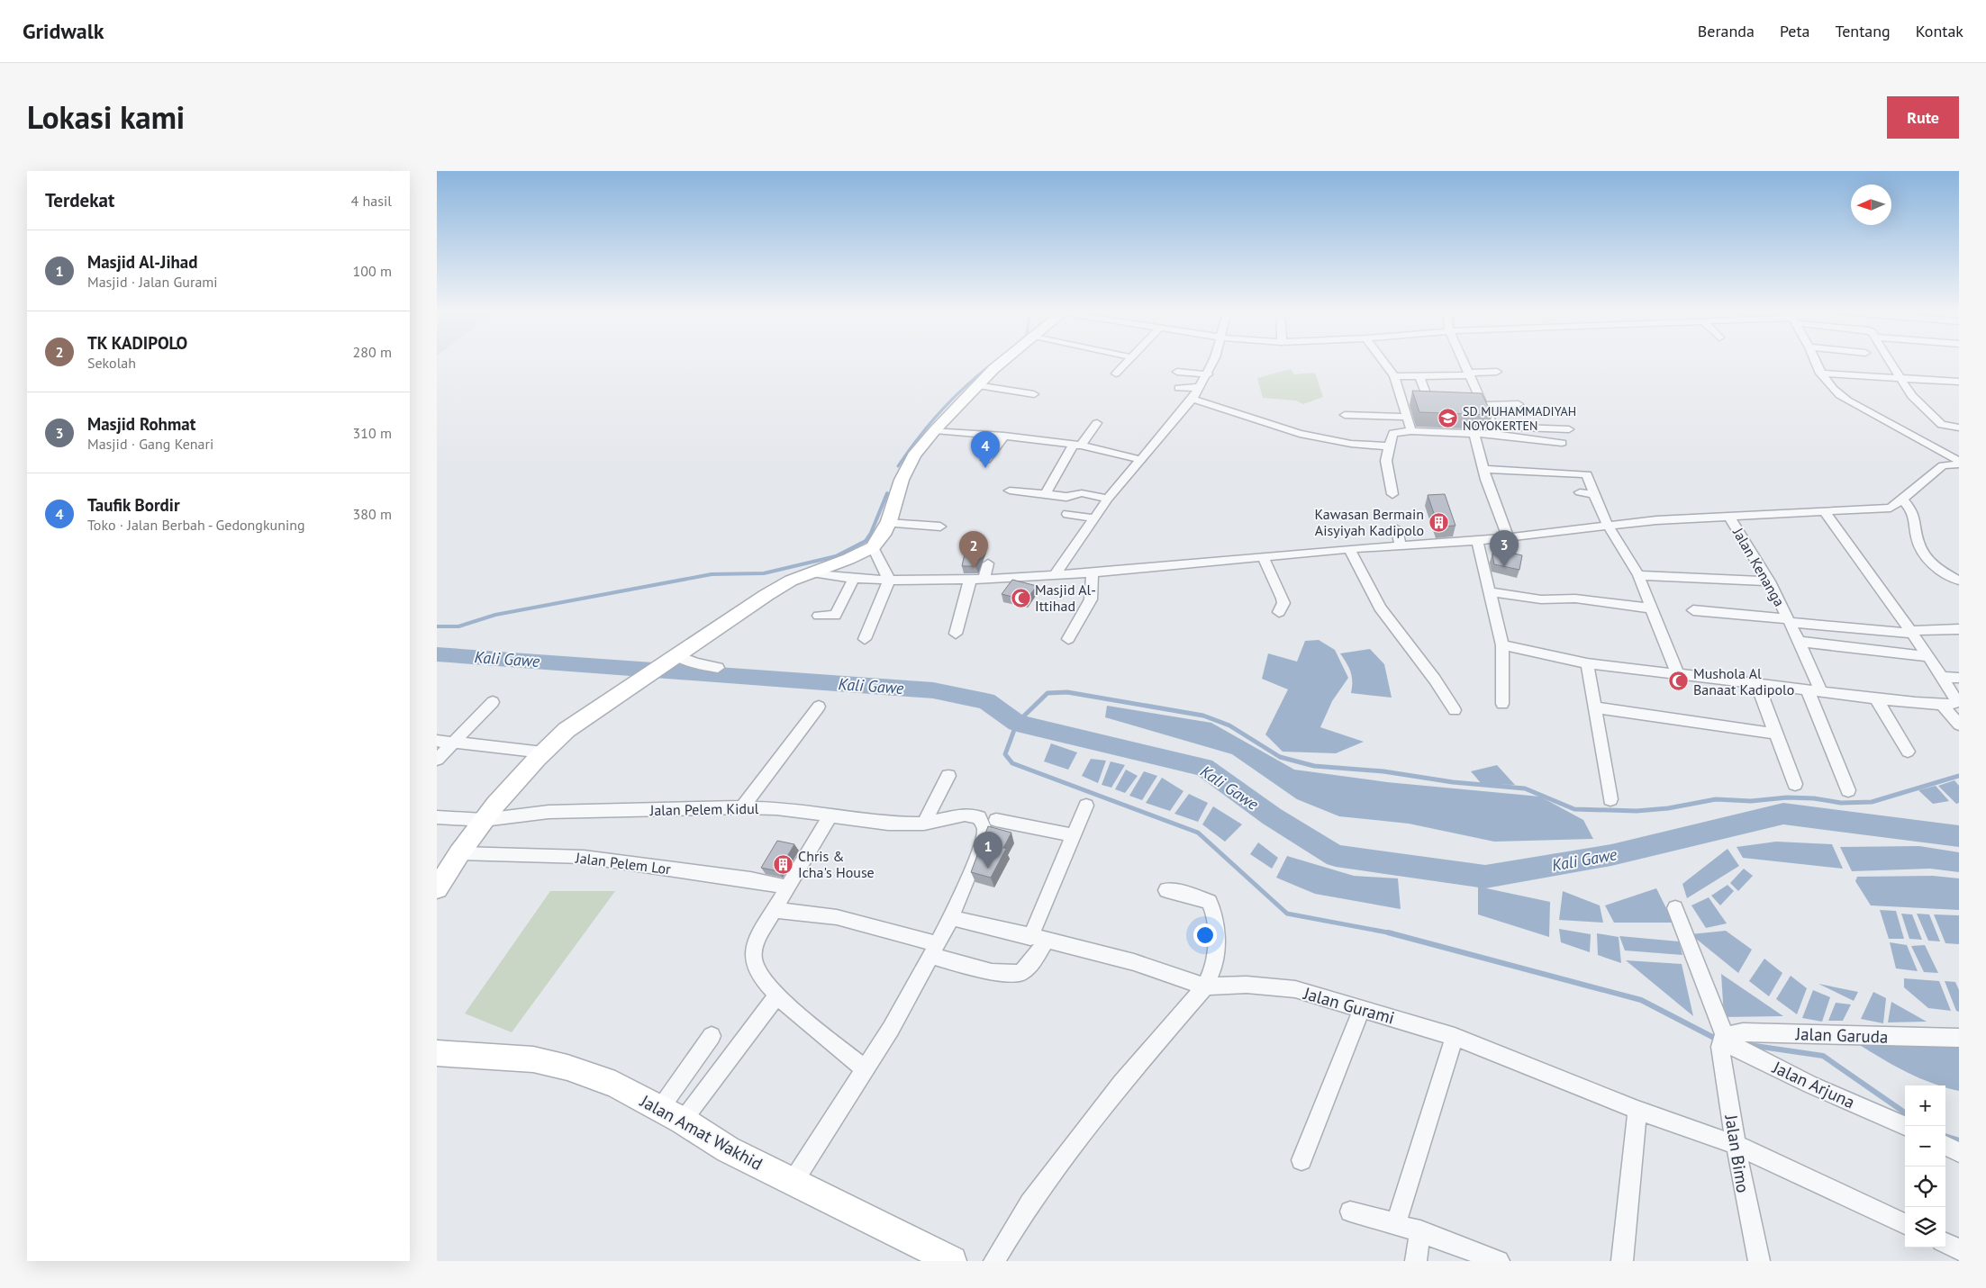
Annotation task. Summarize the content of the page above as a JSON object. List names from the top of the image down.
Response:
{
  "streets": {
    "main road": ["Jalan Amat Wakhid"],
    "street": [
      "Jalan Kenanga",
      "Jalan Pelem Kidul",
      "Jalan Pelem Lor",
      "Jalan Gurami",
      "Jalan Garuda",
      "Jalan Arjuna",
      "Jalan Bimo"
    ]
  },
  "crossings": [
    ["Jalan Pelem Kidul", "Jalan Gurami"],
    ["Jalan Gurami", "Jalan Bimo"],
    ["Jalan Garuda", "Jalan Arjuna"],
    ["Jalan Garuda", "Jalan Bimo"],
    ["Jalan Arjuna", "Jalan Bimo"]
  ],
  "water": ["Kali Gawe"],
  "places": {
    "school or university": ["SD MUHAMMADIYAH NOYOKERTEN"],
    "building": ["Kawasan Bermain Aisyiyah Kadipolo", "Chris & Icha's House"],
    "mosque": ["Masjid Al- Ittihad", "Mushola Al Banaat Kadipolo"]
  },
  "north": "left",
  "page": {
    "header": "Gridwalk",
    "nav": [
      "Beranda",
      "Peta",
      "Tentang",
      "Kontak"
    ],
    "title": "Lokasi kami",
    "buttons": "Rute",
    "heading": ["Terdekat", "4 hasil"],
    "list": [
      {
        "mark": "1",
        "name": "Masjid Al-Jihad",
        "note": "Masjid · Jalan Gurami",
        "value": "100 m"
      },
      {
        "mark": "2",
        "name": "TK KADIPOLO",
        "note": "Sekolah",
        "value": "280 m"
      },
      {
        "mark": "3",
        "name": "Masjid Rohmat",
        "note": "Masjid · Gang Kenari",
        "value": "310 m"
      },
      {
        "mark": "4",
        "name": "Taufik Bordir",
        "note": "Toko · Jalan Berbah - Gedongkuning",
        "value": "380 m"
      }
    ],
    "pins": [
      "4",
      "3",
      "2",
      "1"
    ],
    "map_buttons": ["+", "−"]
  }
}
